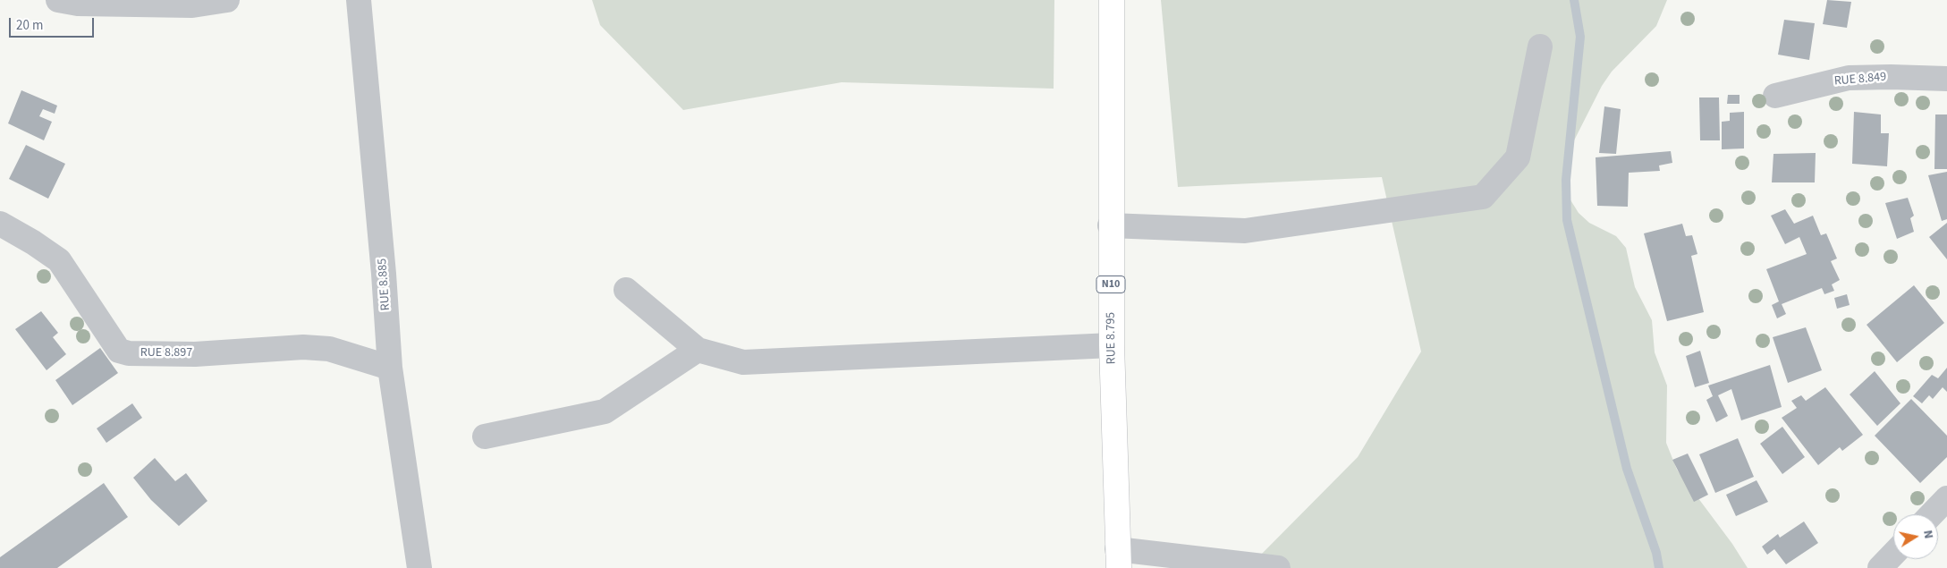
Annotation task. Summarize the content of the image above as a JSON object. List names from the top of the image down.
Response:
{
  "streets": {
    "highway": ["N10", "RUE 8.795"],
    "street": ["RUE 8.849", "RUE 8.885", "RUE 8.897"]
  },
  "crossings": [
    ["RUE 8.885", "RUE 8.897"]
  ],
  "scale_bar": "20 m",
  "north": "right"
}
